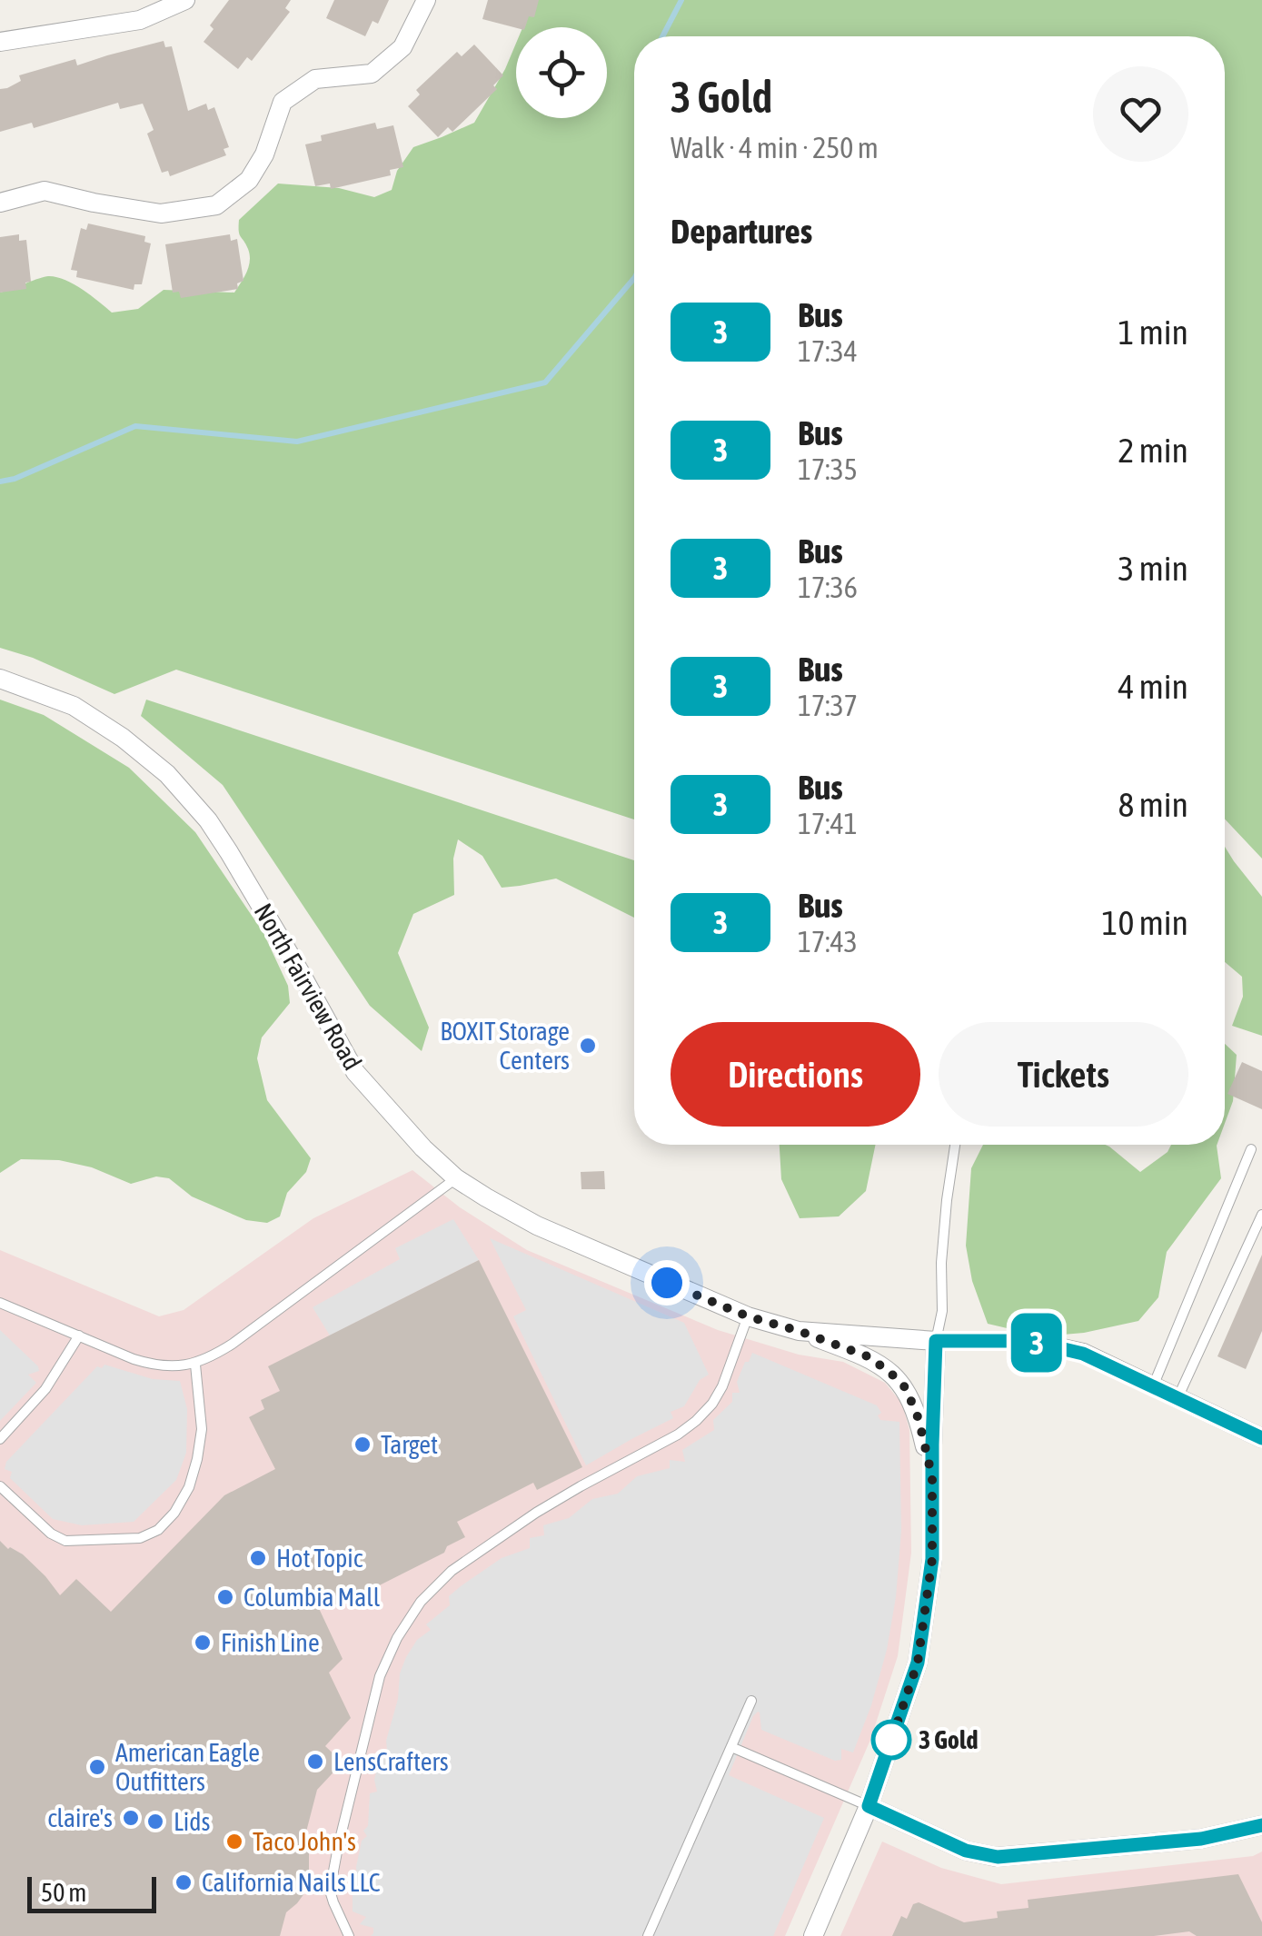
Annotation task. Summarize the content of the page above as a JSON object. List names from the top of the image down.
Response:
{
  "streets": {
    "street": ["North Fairview Road"]
  },
  "places": [
    "BOXIT Storage Centers",
    "Target",
    "Hot Topic",
    "Columbia Mall",
    "Finish Line",
    "3 Gold",
    "LensCrafters",
    "American Eagle Outfitters",
    "claire's",
    "Lids",
    "Taco John's",
    "California Nails LLC"
  ],
  "lines": ["bus line 3"],
  "scale_bar": "50 m",
  "page": {
    "on_map": "3",
    "heading": [
      ["3 Gold", "Walk · 4 min · 250 m"],
      "Departures"
    ],
    "list": [
      {
        "mark": "3",
        "name": "Bus",
        "note": "17:34",
        "value": "1 min"
      },
      {
        "mark": "3",
        "name": "Bus",
        "note": "17:35",
        "value": "2 min"
      },
      {
        "mark": "3",
        "name": "Bus",
        "note": "17:36",
        "value": "3 min"
      },
      {
        "mark": "3",
        "name": "Bus",
        "note": "17:37",
        "value": "4 min"
      },
      {
        "mark": "3",
        "name": "Bus",
        "note": "17:41",
        "value": "8 min"
      },
      {
        "mark": "3",
        "name": "Bus",
        "note": "17:43",
        "value": "10 min"
      }
    ],
    "buttons": ["Directions", "Tickets"],
    "scale": "50 m"
  }
}
